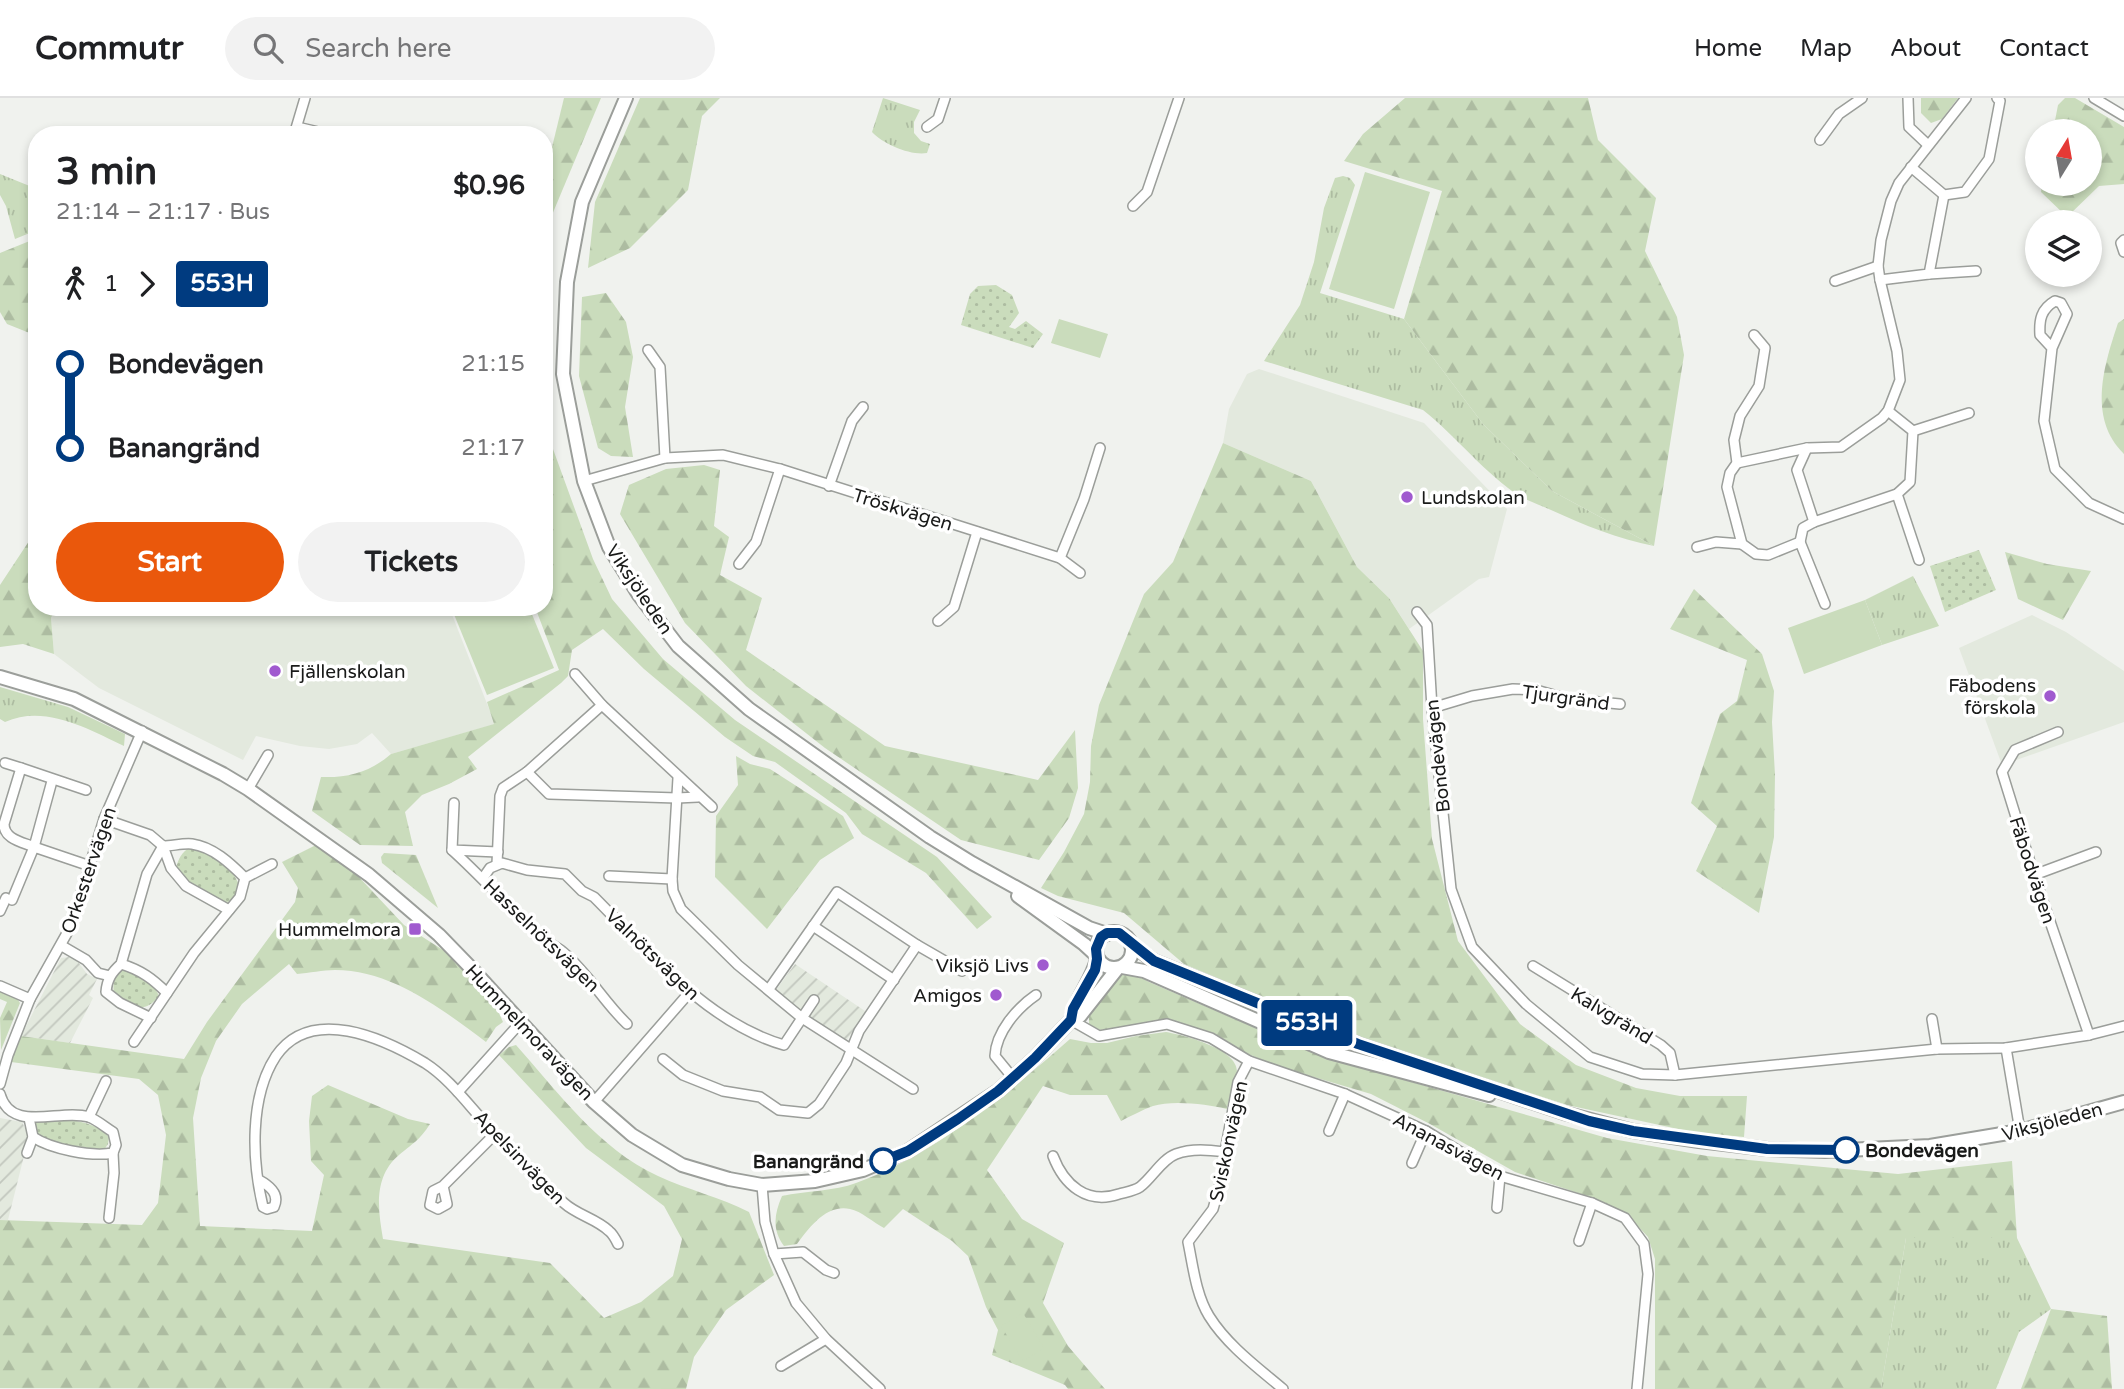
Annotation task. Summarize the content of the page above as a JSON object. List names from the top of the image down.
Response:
{
  "streets": {
    "main road": ["Viksjöleden", "Hummelmoravägen"],
    "street": [
      "Tröskvägen",
      "Tjurgränd",
      "Bondevägen",
      "Orkestervägen",
      "Fäbodvägen",
      "Hasselnötsvägen",
      "Valnötsvägen",
      "Kalvgränd",
      "Sviskonvägen",
      "Ananasvägen",
      "Apelsinvägen"
    ]
  },
  "crossings": [
    ["Tröskvägen", "Viksjöleden"],
    ["Viksjöleden", "Hummelmoravägen"],
    ["Tjurgränd", "Bondevägen"],
    ["Bondevägen", "Fäbodvägen"],
    ["Bondevägen", "Kalvgränd"],
    ["Orkestervägen", "Hummelmoravägen"],
    ["Hummelmoravägen", "Ananasvägen"],
    ["Sviskonvägen", "Ananasvägen"]
  ],
  "places": {
    "other": [
      "Lundskolan",
      "Fjällenskolan",
      "Fäbodens förskola",
      "Viksjö Livs",
      "Amigos",
      "Bondevägen",
      "Banangränd"
    ],
    "transit": ["Hummelmora"]
  },
  "lines": ["bus line 553H"],
  "north": "top",
  "page": {
    "header": "Commutr",
    "search": "Search here",
    "nav": [
      "Home",
      "Map",
      "About",
      "Contact"
    ],
    "on_map": "553H",
    "heading": ["3 min", "21:14 – 21:17 · Bus", "$0.96"],
    "legs": ["1", "553H"],
    "list": [
      {
        "name": "Bondevägen",
        "value": "21:15"
      },
      {
        "name": "Banangränd",
        "value": "21:17"
      }
    ],
    "buttons": ["Start", "Tickets"]
  }
}
